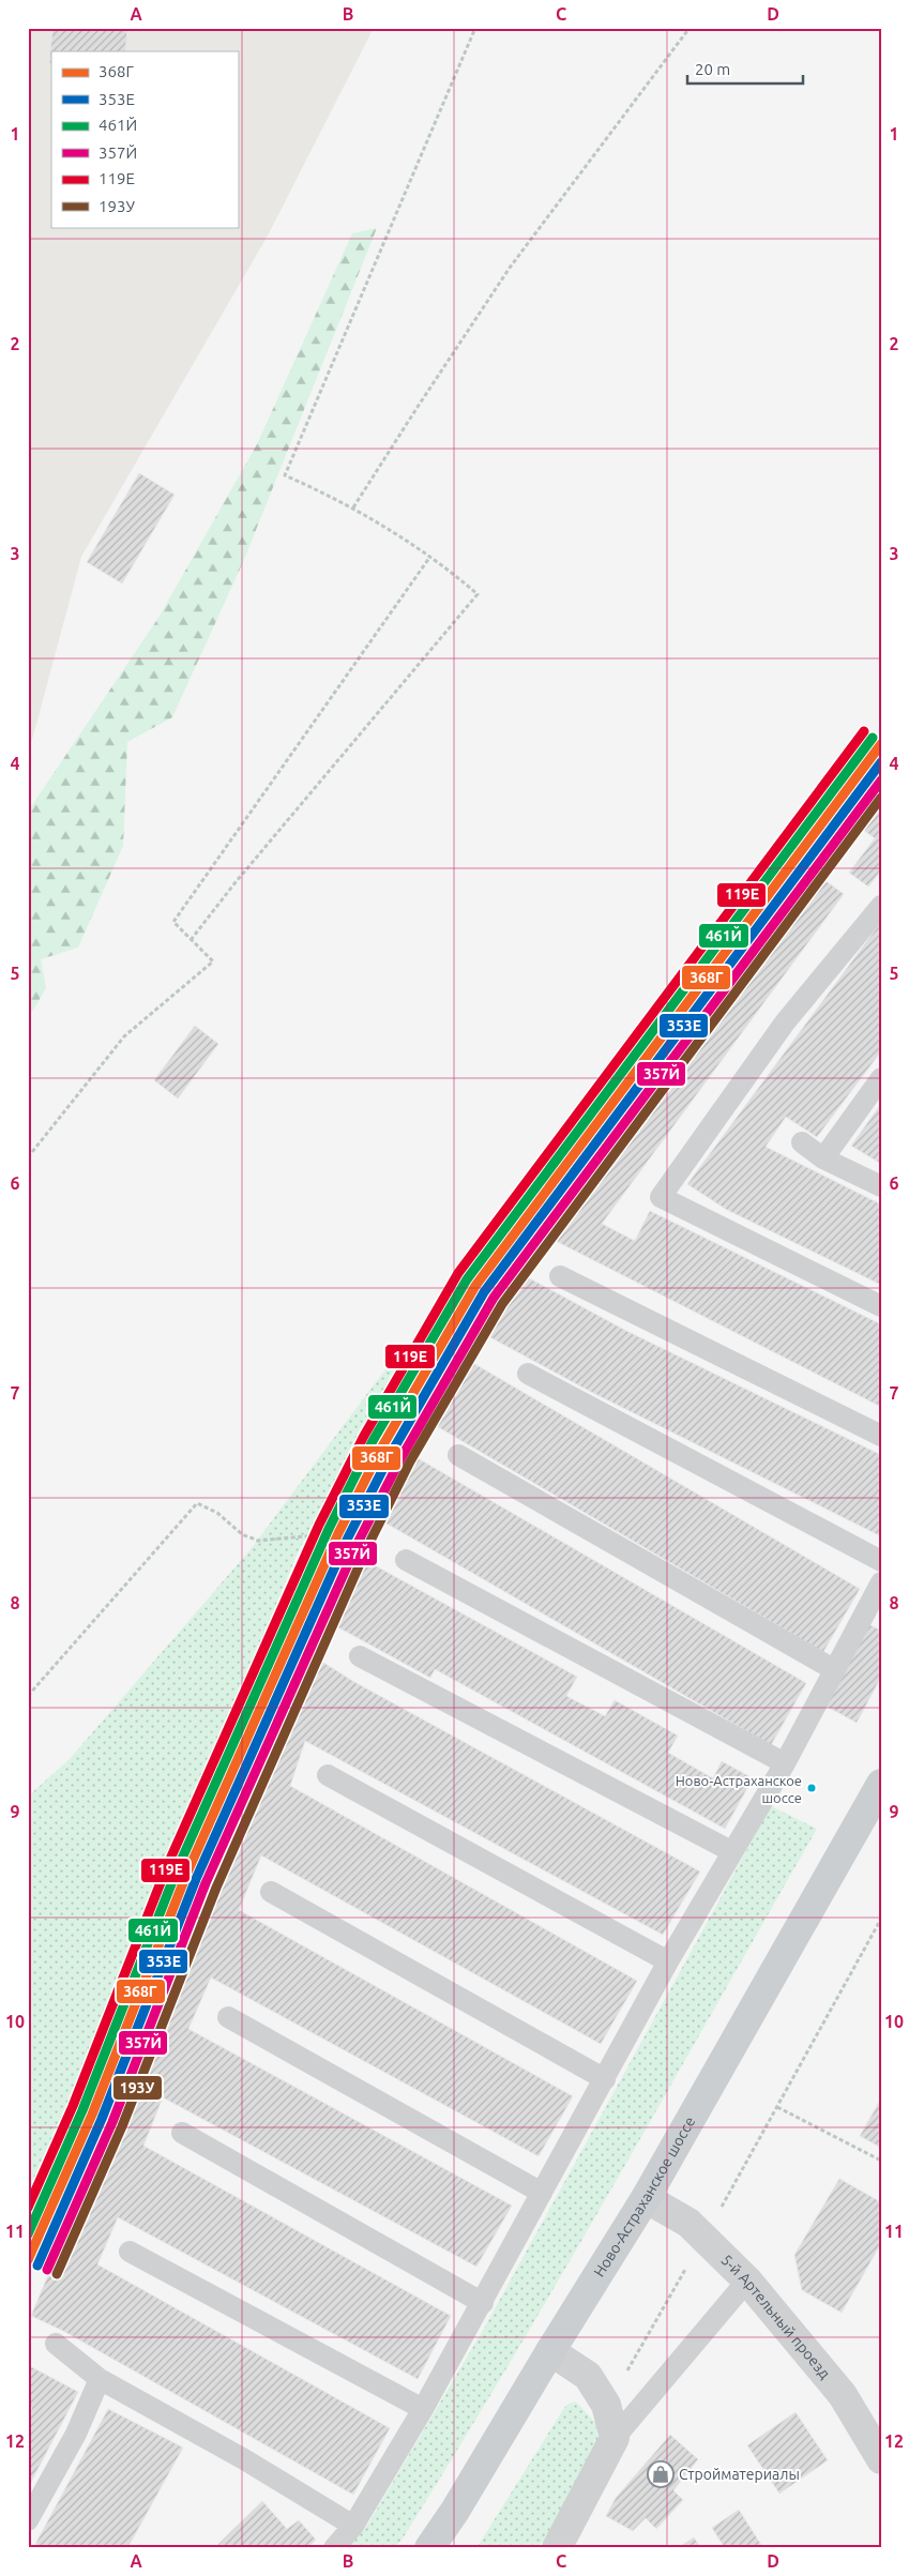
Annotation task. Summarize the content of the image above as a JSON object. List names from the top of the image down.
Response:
{
  "streets": {
    "main road": ["Ново-Астраханское шоссе"],
    "street": ["5-й Артельный проезд"]
  },
  "crossings": [
    ["Ново-Астраханское шоссе", "5-й Артельный проезд"]
  ],
  "places": {
    "other": ["Ново-Астраханское шоссе"],
    "shop": ["Стройматериалы"]
  },
  "lines": [
    "transit line 119Е",
    "transit line 461Й",
    "transit line 368Г",
    "transit line 353Е",
    "transit line 357Й",
    "transit line 193У"
  ],
  "legend": [
    "368Г",
    "353Е",
    "461Й",
    "357Й",
    "119Е",
    "193У"
  ],
  "scale_bar": "20 m",
  "grid": {
    "columns": [
      "A",
      "B",
      "C",
      "D"
    ],
    "rows": [
      "1",
      "2",
      "3",
      "4",
      "5",
      "6",
      "7",
      "8",
      "9",
      "10",
      "11",
      "12"
    ]
  }
}
